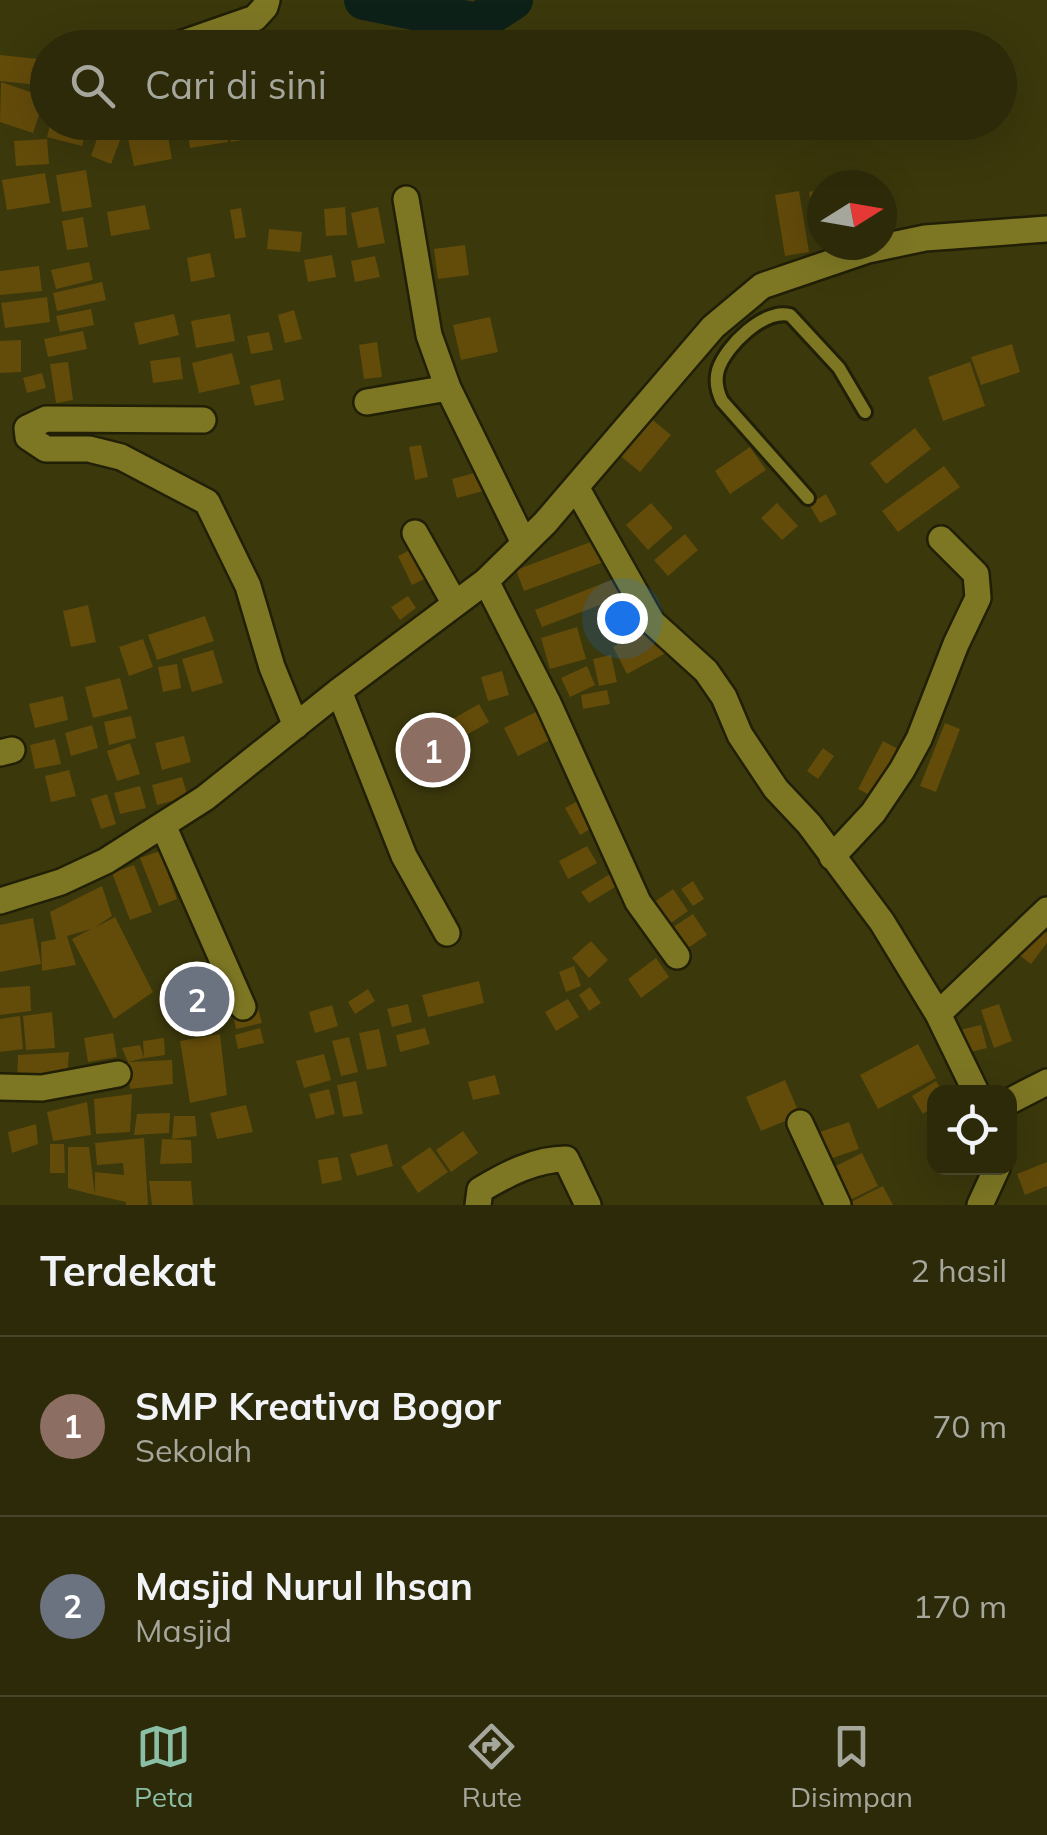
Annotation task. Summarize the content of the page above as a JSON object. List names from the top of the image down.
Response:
{
  "north": "right",
  "page": {
    "search": "Cari di sini",
    "pins": ["1", "2"],
    "heading": ["Terdekat", "2 hasil"],
    "list": [
      {
        "mark": "1",
        "name": "SMP Kreativa Bogor",
        "note": "Sekolah",
        "value": "70 m"
      },
      {
        "mark": "2",
        "name": "Masjid Nurul Ihsan",
        "note": "Masjid",
        "value": "170 m"
      }
    ],
    "nav": ["Peta", "Rute", "Disimpan"]
  }
}
